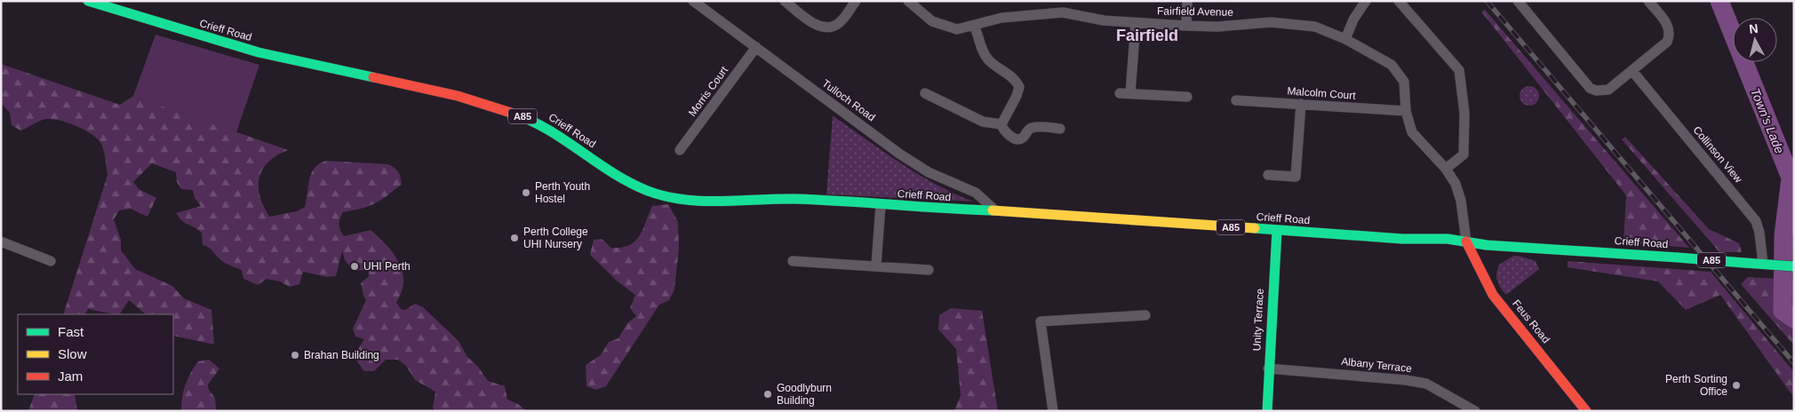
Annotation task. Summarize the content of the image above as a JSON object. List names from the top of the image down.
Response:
{
  "streets": {
    "main road": [
      "Crieff Road",
      "A85",
      "Unity Terrace",
      "Feus Road"
    ],
    "street": [
      "Fairfield Avenue",
      "Morris Court",
      "Malcolm Court",
      "Tulloch Road",
      "Collinson View",
      "Albany Terrace"
    ]
  },
  "crossings": [
    ["Fairfield Avenue", "Crieff Road"],
    ["Fairfield Avenue", "Malcolm Court"],
    ["Fairfield Avenue", "Feus Road"],
    ["Crieff Road", "Tulloch Road"],
    ["Crieff Road", "Collinson View"],
    ["Crieff Road", "Unity Terrace"],
    ["Crieff Road", "Feus Road"],
    ["Morris Court", "Tulloch Road"],
    ["Unity Terrace", "Albany Terrace"]
  ],
  "districts": ["Fairfield"],
  "water": ["Town's Lade"],
  "places": [
    "Perth Youth Hostel",
    "Perth College UHI Nursery",
    "UHI Perth",
    "Brahan Building",
    "Perth Sorting Office",
    "Goodlyburn Building"
  ],
  "legend": ["Fast", "Slow", "Jam"],
  "north": "top"
}
